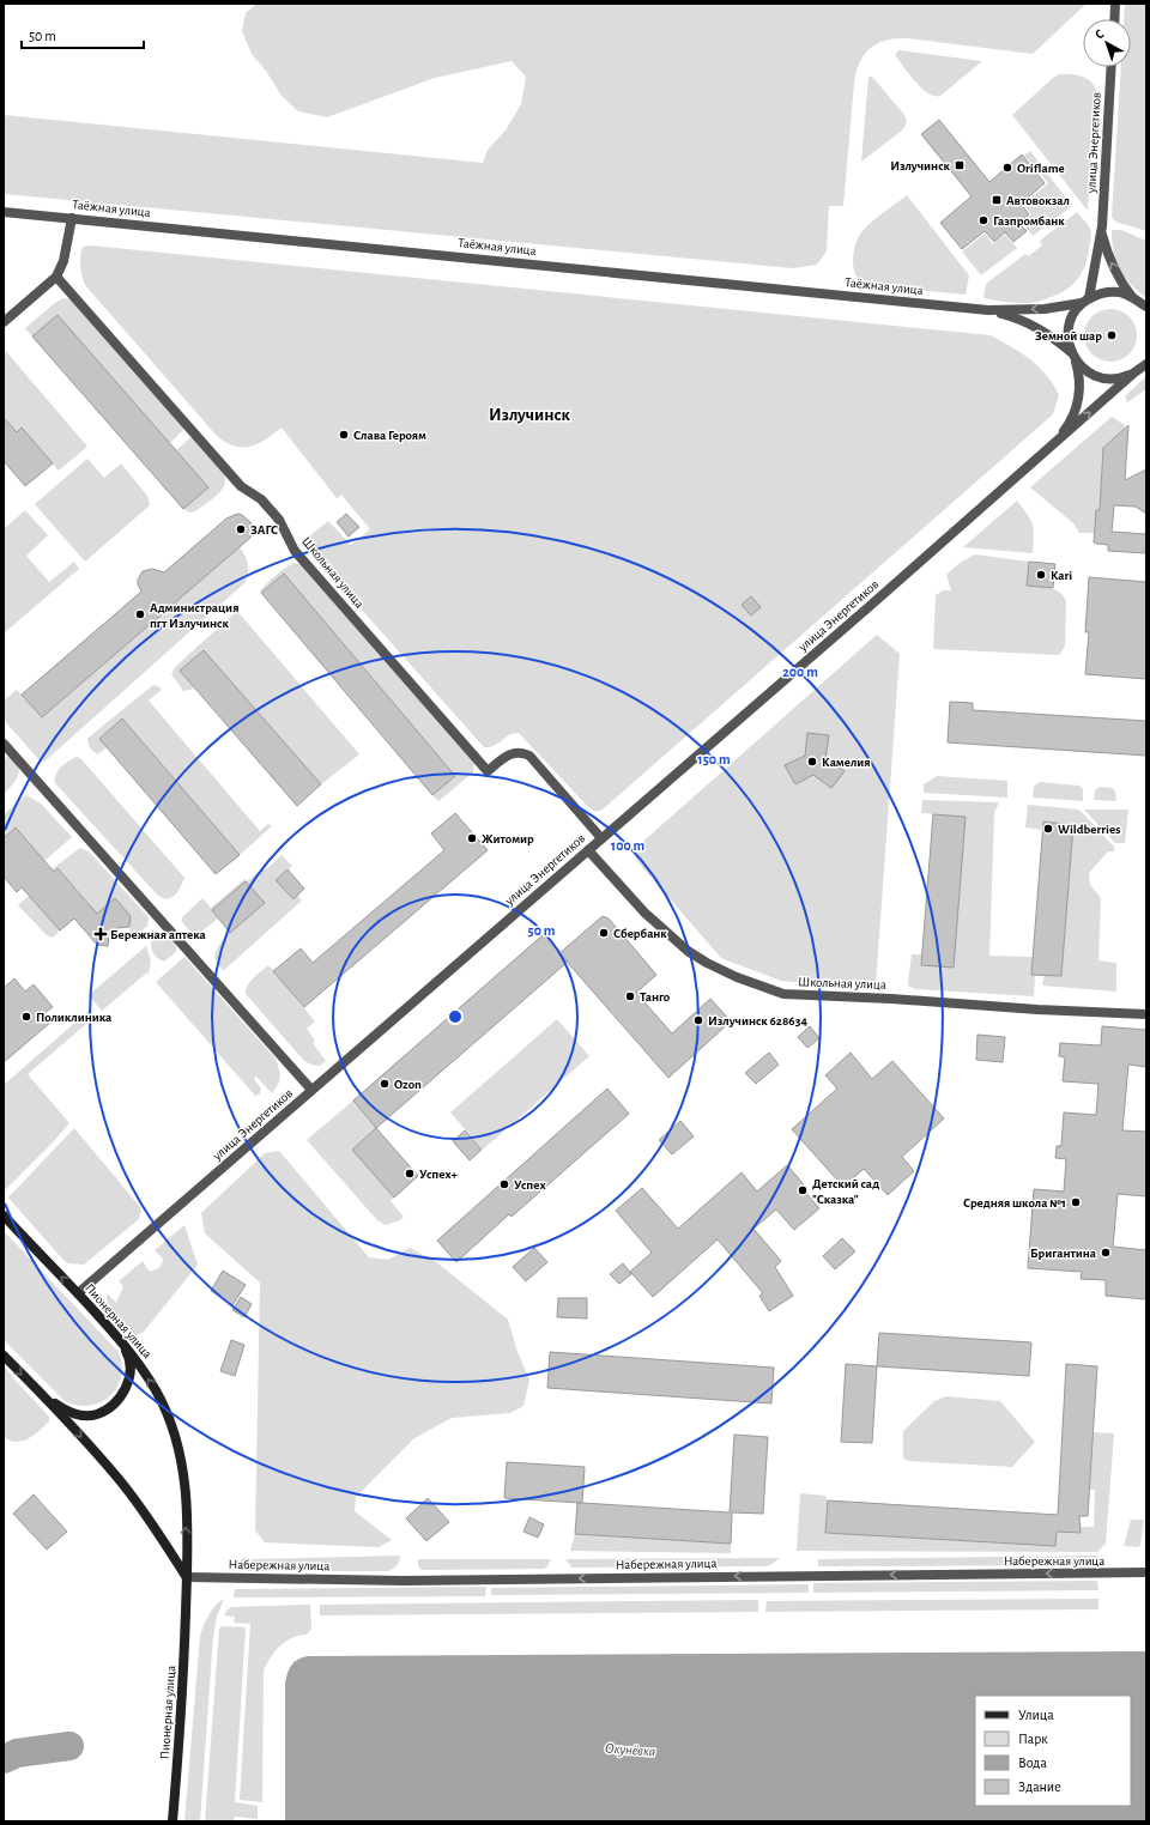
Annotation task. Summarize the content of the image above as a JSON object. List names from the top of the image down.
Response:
{
  "streets": {
    "street": [
      "улица Энергетиков",
      "Таёжная улица",
      "Школьная улица",
      "Пионерная улица",
      "Набережная улица"
    ]
  },
  "crossings": [
    ["улица Энергетиков", "Школьная улица"],
    ["улица Энергетиков", "Пионерная улица"],
    ["Пионерная улица", "Набережная улица"]
  ],
  "one_way": ["Набережная улица"],
  "districts": ["Излучинск"],
  "water": ["Окунёвка"],
  "places": {
    "transit": ["Излучинск", "Автовокзал"],
    "other": [
      "Oriflame",
      "Газпромбанк",
      "Земной шар",
      "Слава Героям",
      "ЗАГС",
      "Kari",
      "Администрация пгт Излучинск",
      "Камелия",
      "Wildberries",
      "Житомир",
      "Сбербанк",
      "Танго",
      "Поликлиника",
      "Излучинск 628634",
      "Ozon",
      "Успех+",
      "Успех",
      "Детский сад \"Сказка\"",
      "Средняя школа №1",
      "Бригантина"
    ],
    "health": ["Бережная аптека"]
  },
  "legend": [
    "Улица",
    "Парк",
    "Вода",
    "Здание"
  ],
  "scale_bar": "50 m",
  "north": "top left",
  "rings": [
    "200 m",
    "150 m",
    "100 m",
    "50 m"
  ]
}
